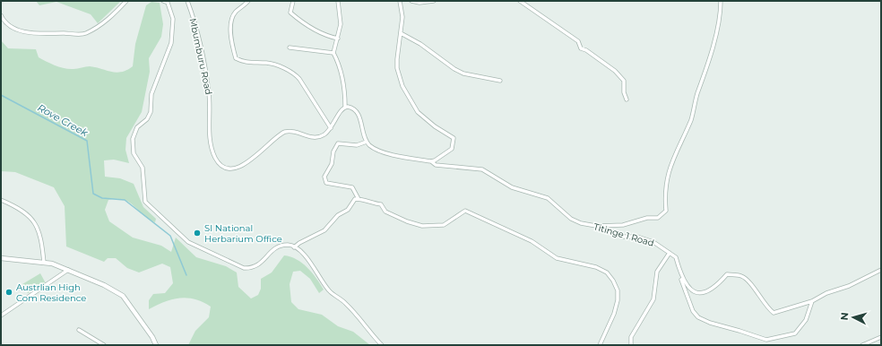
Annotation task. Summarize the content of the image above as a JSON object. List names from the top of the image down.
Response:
{
  "streets": {
    "street": ["Mbumburu Road", "Titinge 1 Road"]
  },
  "water": ["Rove Creek"],
  "places": ["SI National Herbarium Office", "Austrlian High Com Residence"],
  "north": "left"
}
